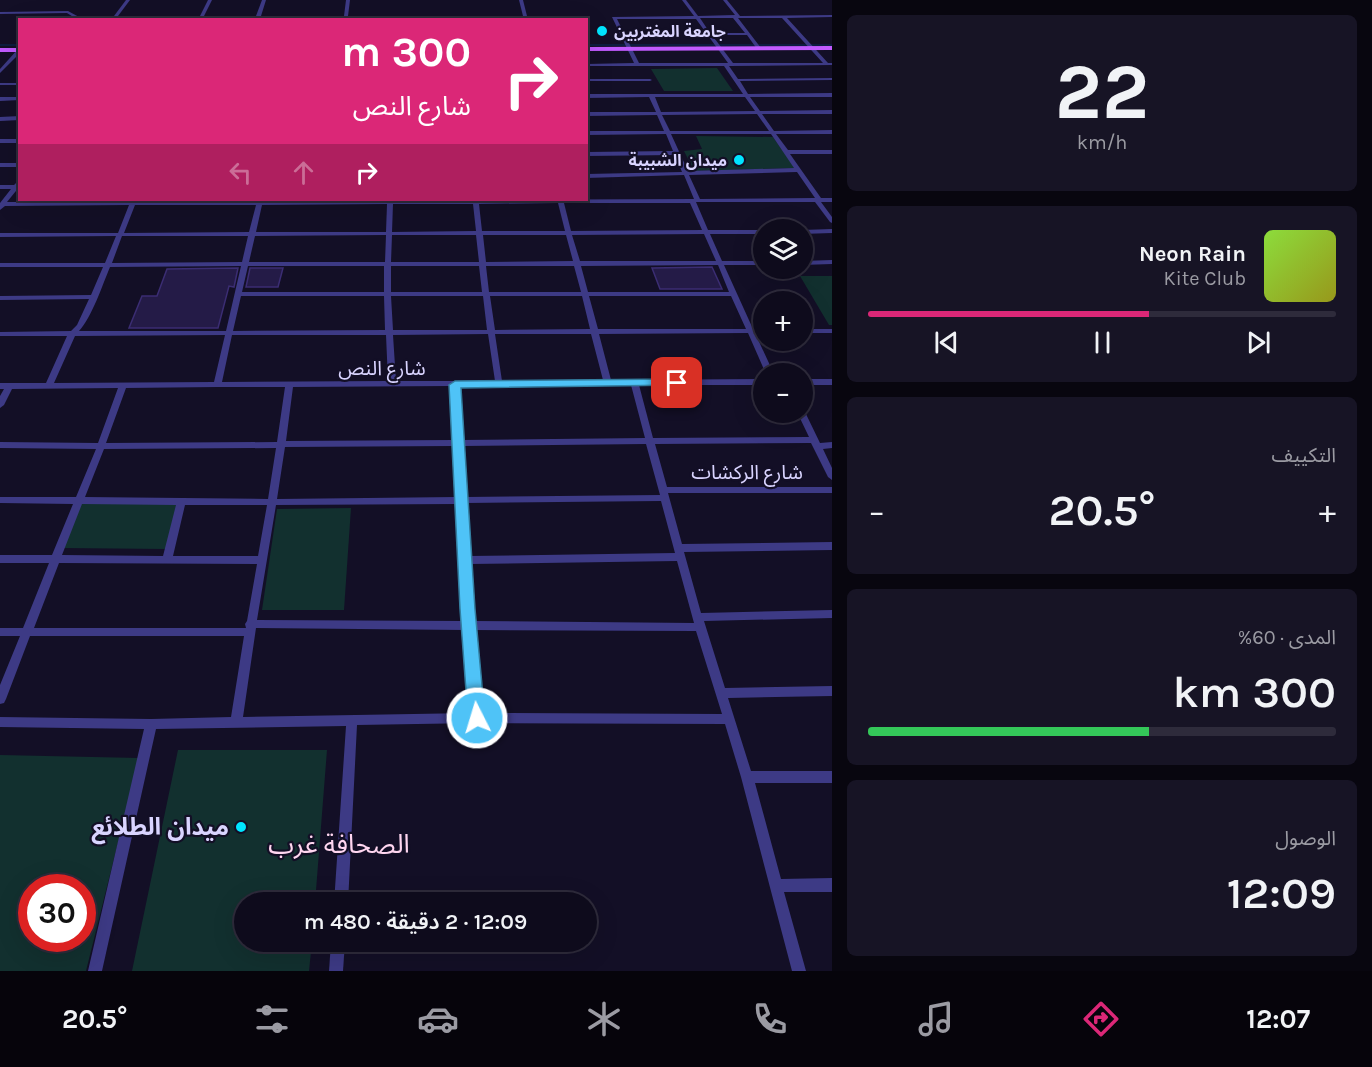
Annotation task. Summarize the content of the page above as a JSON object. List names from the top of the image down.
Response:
{
  "streets": {
    "street": ["شارع النص", "شارع الركشات"]
  },
  "districts": ["الصحافة غرب"],
  "places": ["جامعة المغتربين", "ميدان الشبيبة", "ميدان الطلائع"],
  "page": {
    "tile": [
      ["22", "km/h"],
      "التكييف",
      ["المدى · 60%", "300 km"],
      ["الوصول", "12:09"]
    ],
    "turn": ["300 m", "شارع النص"],
    "map_buttons": ["+", "−"],
    "song": ["Neon Rain", "Kite Club"],
    "heat": ["−", "20.5°", "+"],
    "limit": "30",
    "trip": "12:09 · 2 دقيقة · 480 m",
    "tabs": ["12:07", "20.5°"]
  }
}
